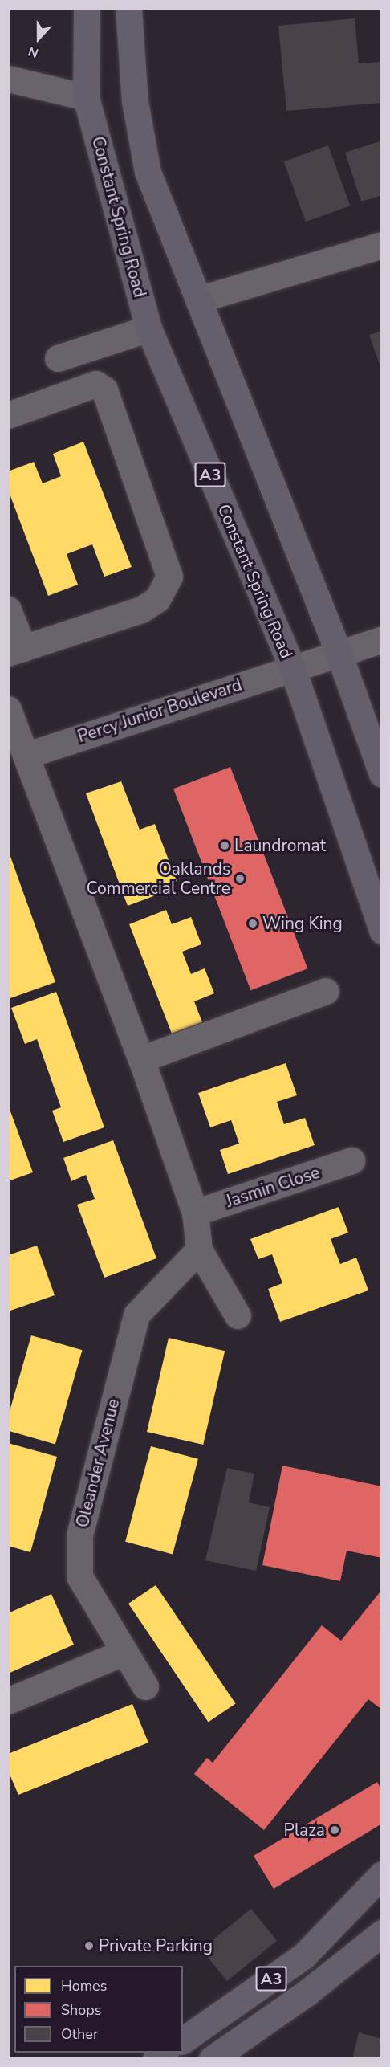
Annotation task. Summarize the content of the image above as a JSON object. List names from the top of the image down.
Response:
{
  "streets": {
    "main road": ["Constant Spring Road", "A3"],
    "street": ["Percy Junior Boulevard", "Jasmin Close", "Oleander Avenue"]
  },
  "crossings": [
    ["Constant Spring Road", "Percy Junior Boulevard"]
  ],
  "places": [
    "Laundromat",
    "Oaklands Commercial Centre",
    "Wing King",
    "Plaza",
    "Private Parking"
  ],
  "legend": ["Homes", "Shops", "Other"],
  "north": "bottom"
}
